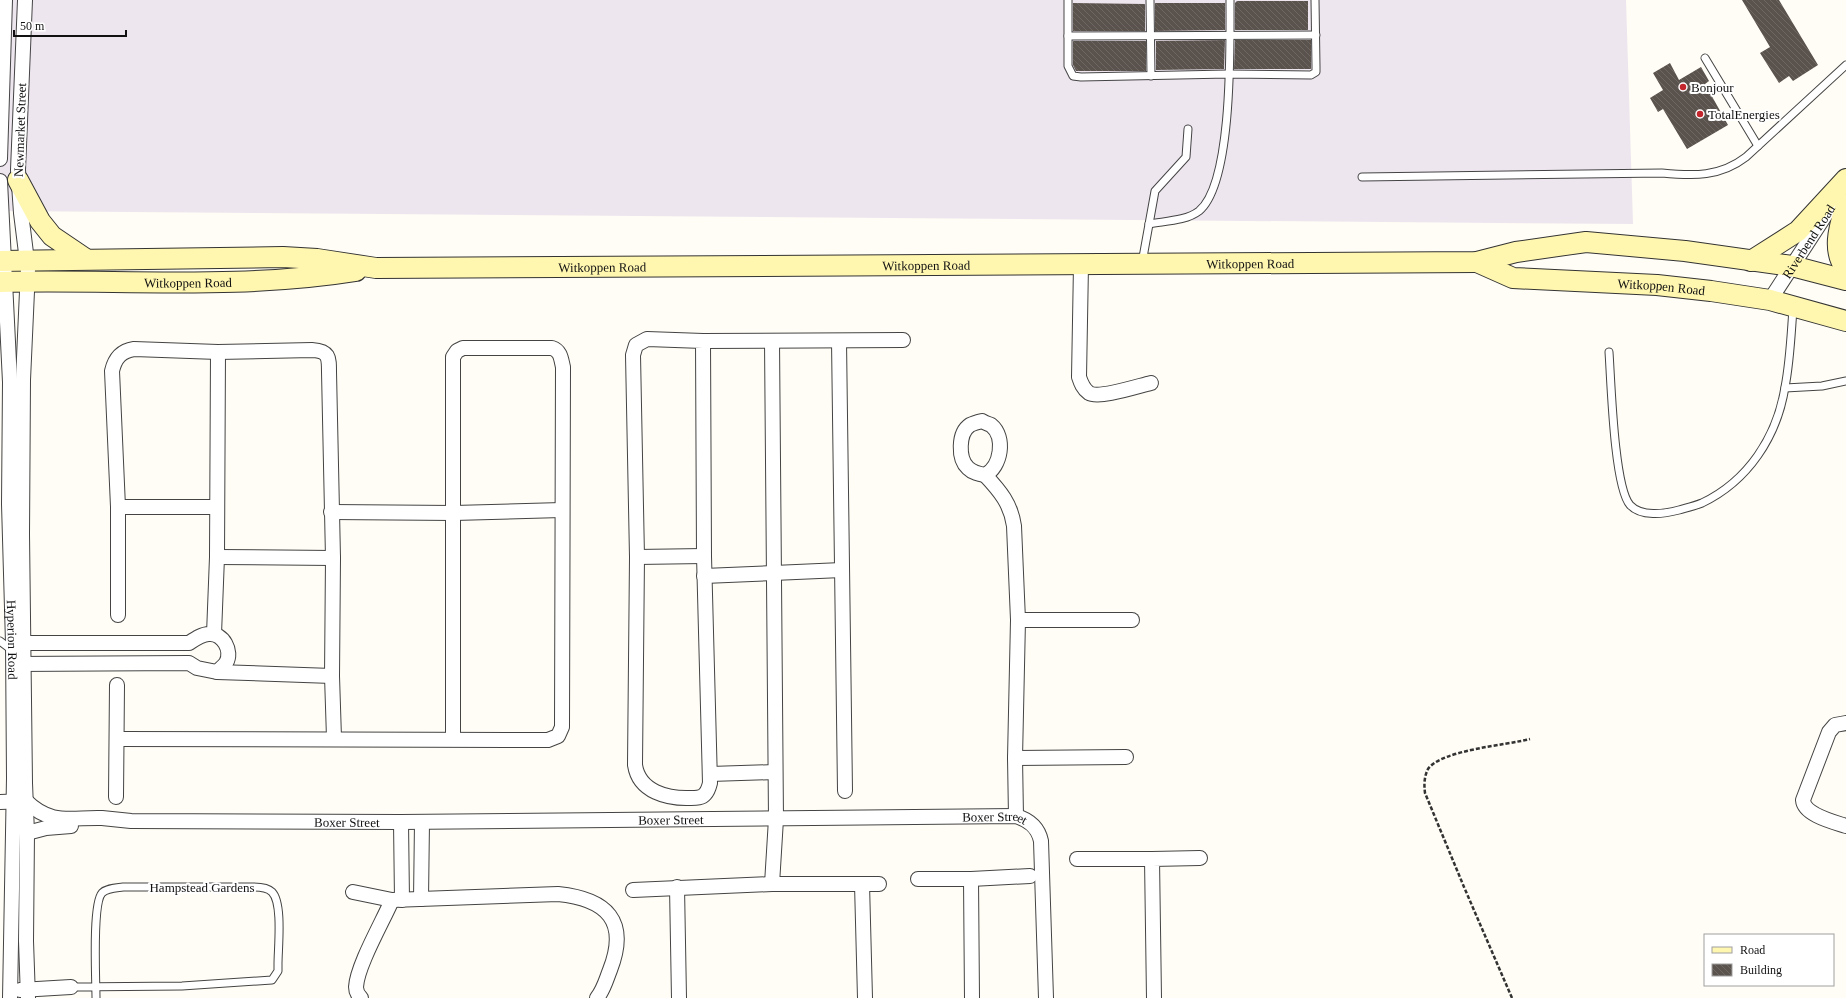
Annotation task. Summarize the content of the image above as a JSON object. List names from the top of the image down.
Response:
{
  "streets": {
    "main road": ["Witkoppen Road"],
    "street": [
      "Newmarket Street",
      "Riverbend Road",
      "Hyperion Road",
      "Boxer Street",
      "Hampstead Gardens"
    ]
  },
  "crossings": [
    ["Newmarket Street", "Witkoppen Road"],
    ["Newmarket Street", "Hyperion Road"],
    ["Riverbend Road", "Witkoppen Road"],
    ["Witkoppen Road", "Hyperion Road"],
    ["Hyperion Road", "Boxer Street"],
    ["Hyperion Road", "Hampstead Gardens"]
  ],
  "places": ["Bonjour", "TotalEnergies"],
  "legend": ["Road", "Building"],
  "scale_bar": "50 m"
}
